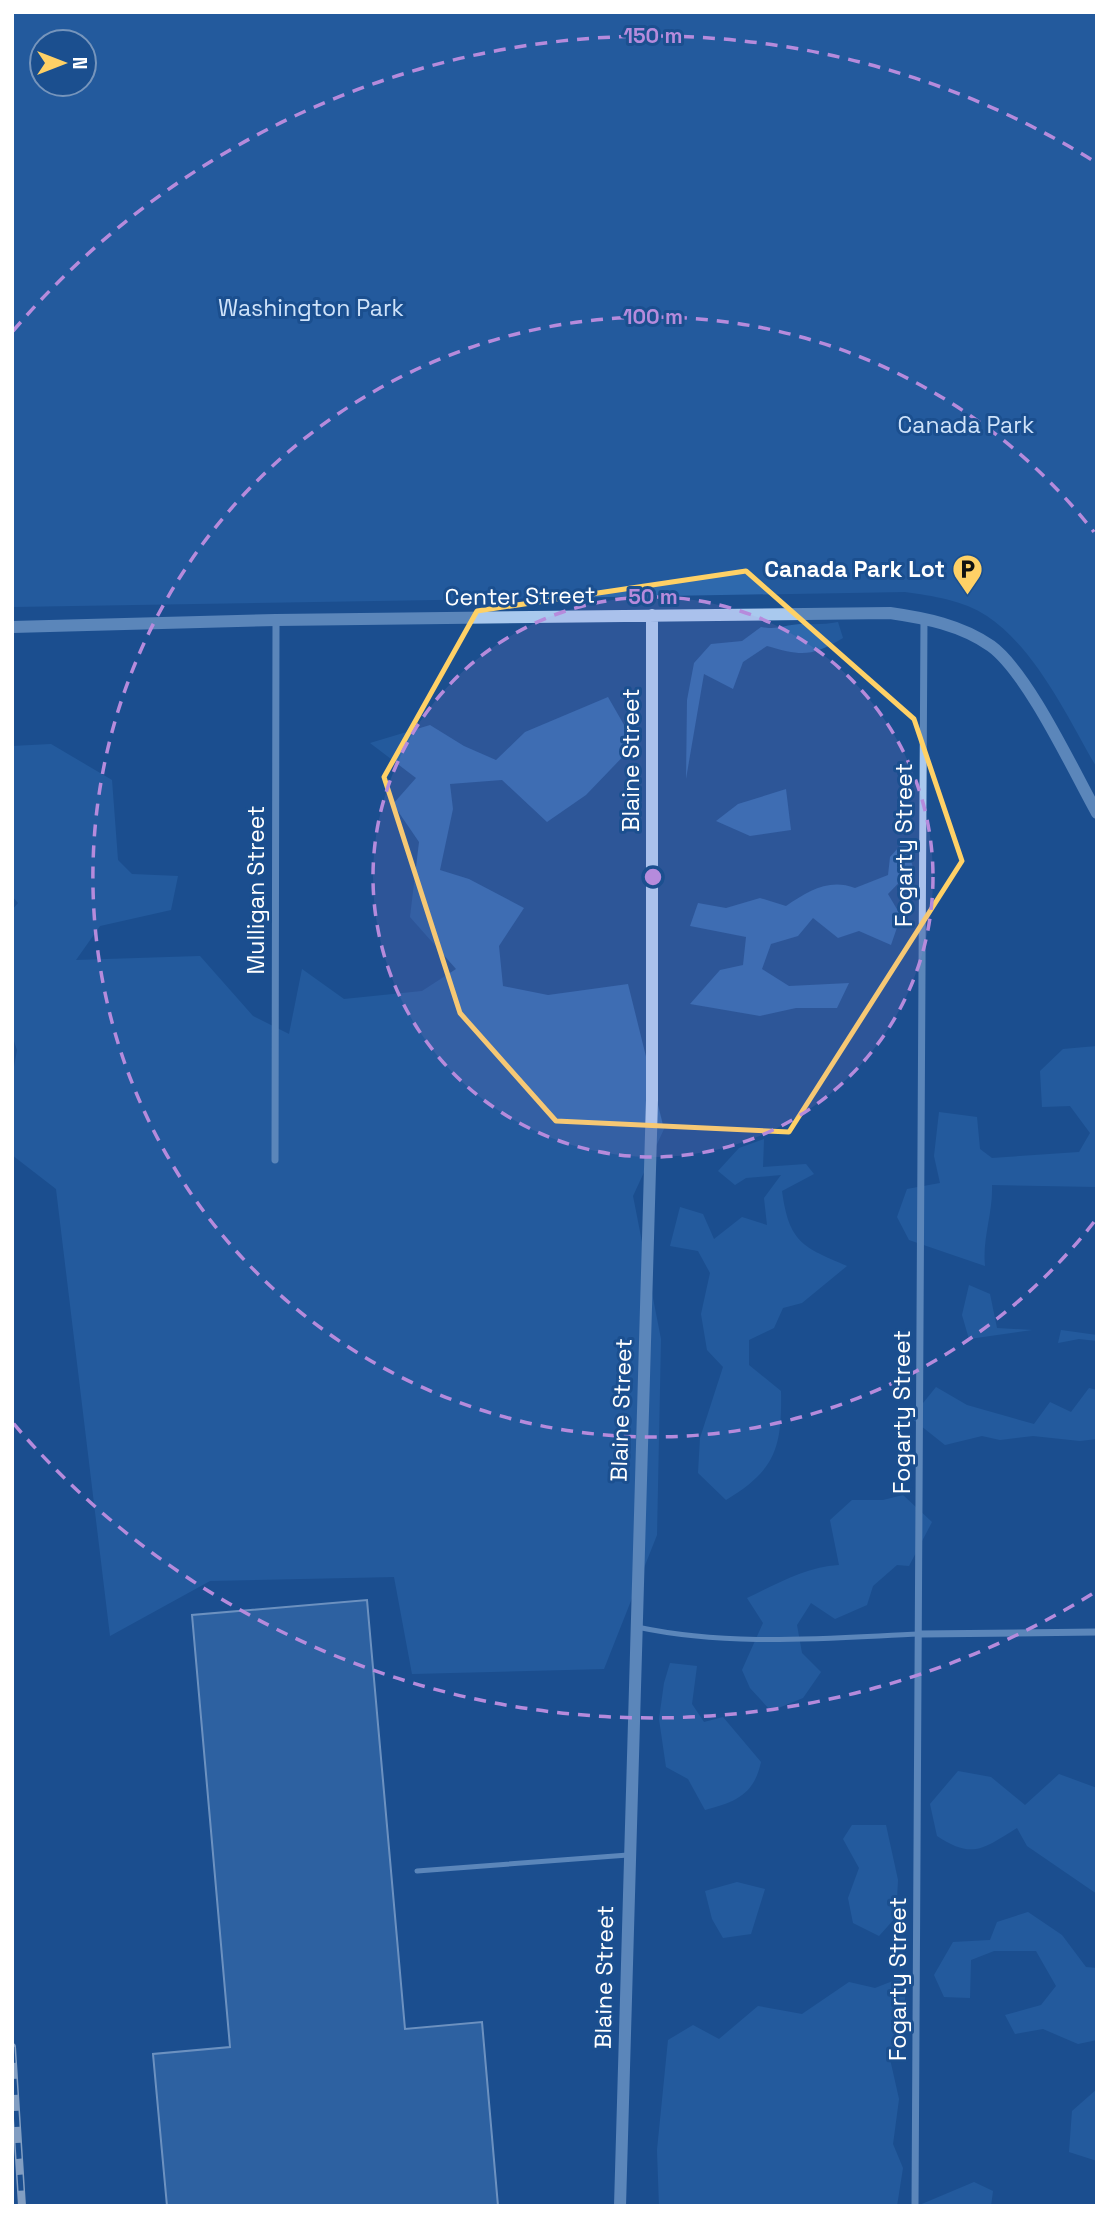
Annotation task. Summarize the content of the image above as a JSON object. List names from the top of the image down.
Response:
{
  "streets": {
    "street": [
      "Center Street",
      "Blaine Street",
      "Fogarty Street",
      "Mulligan Street"
    ]
  },
  "crossings": [
    ["Center Street", "Blaine Street"],
    ["Center Street", "Fogarty Street"],
    ["Center Street", "Mulligan Street"]
  ],
  "parks": ["Washington Park", "Canada Park"],
  "places": {
    "parking": ["Canada Park Lot"]
  },
  "north": "right",
  "rings": ["150 m", "100 m", "50 m"]
}
